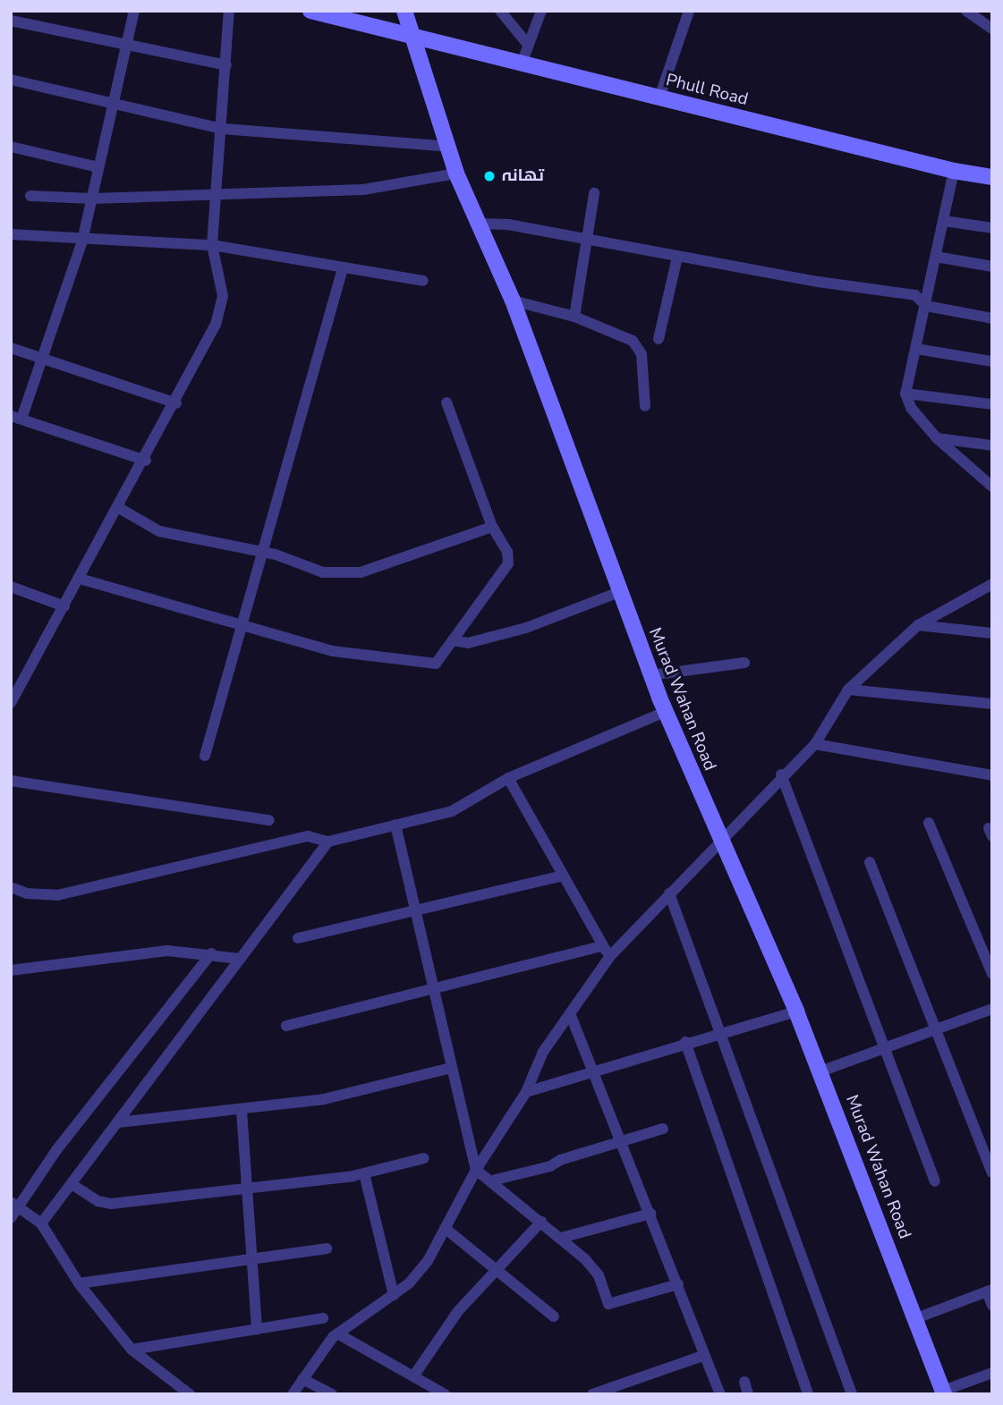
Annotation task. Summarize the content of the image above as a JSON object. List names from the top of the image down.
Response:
{
  "streets": {
    "street": ["Phull Road", "Murad Wahan Road"]
  },
  "crossings": [
    ["Phull Road", "Murad Wahan Road"]
  ],
  "places": ["تھانہ"]
}
